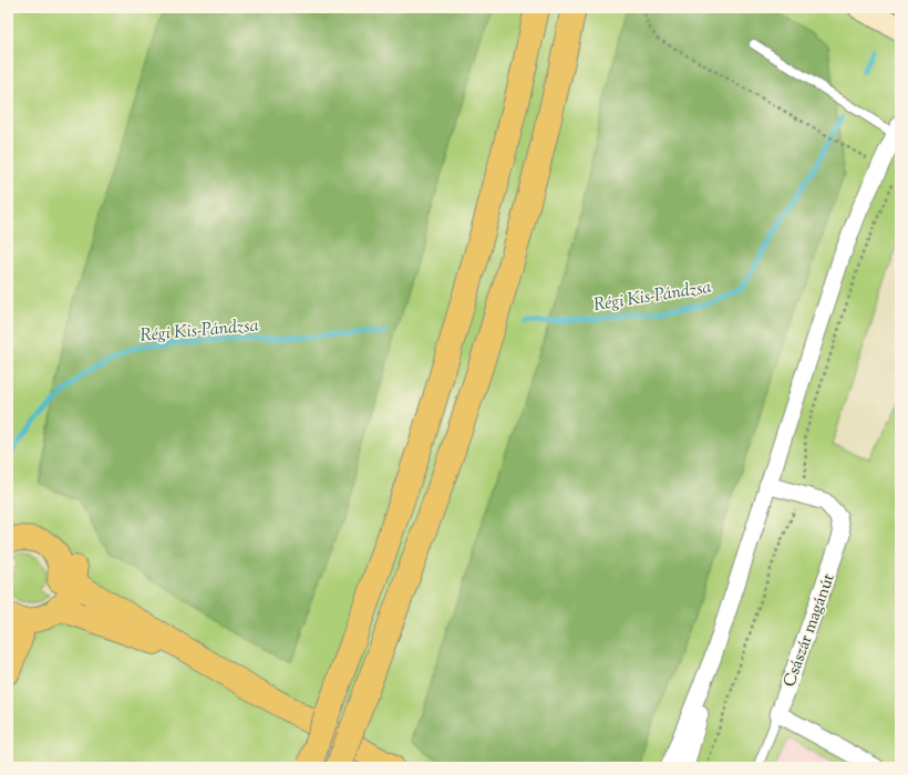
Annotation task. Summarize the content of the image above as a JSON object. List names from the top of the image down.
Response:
{
  "streets": {
    "street": ["Császár magánút"]
  },
  "water": ["Régi Kis-Pándzsa"]
}
